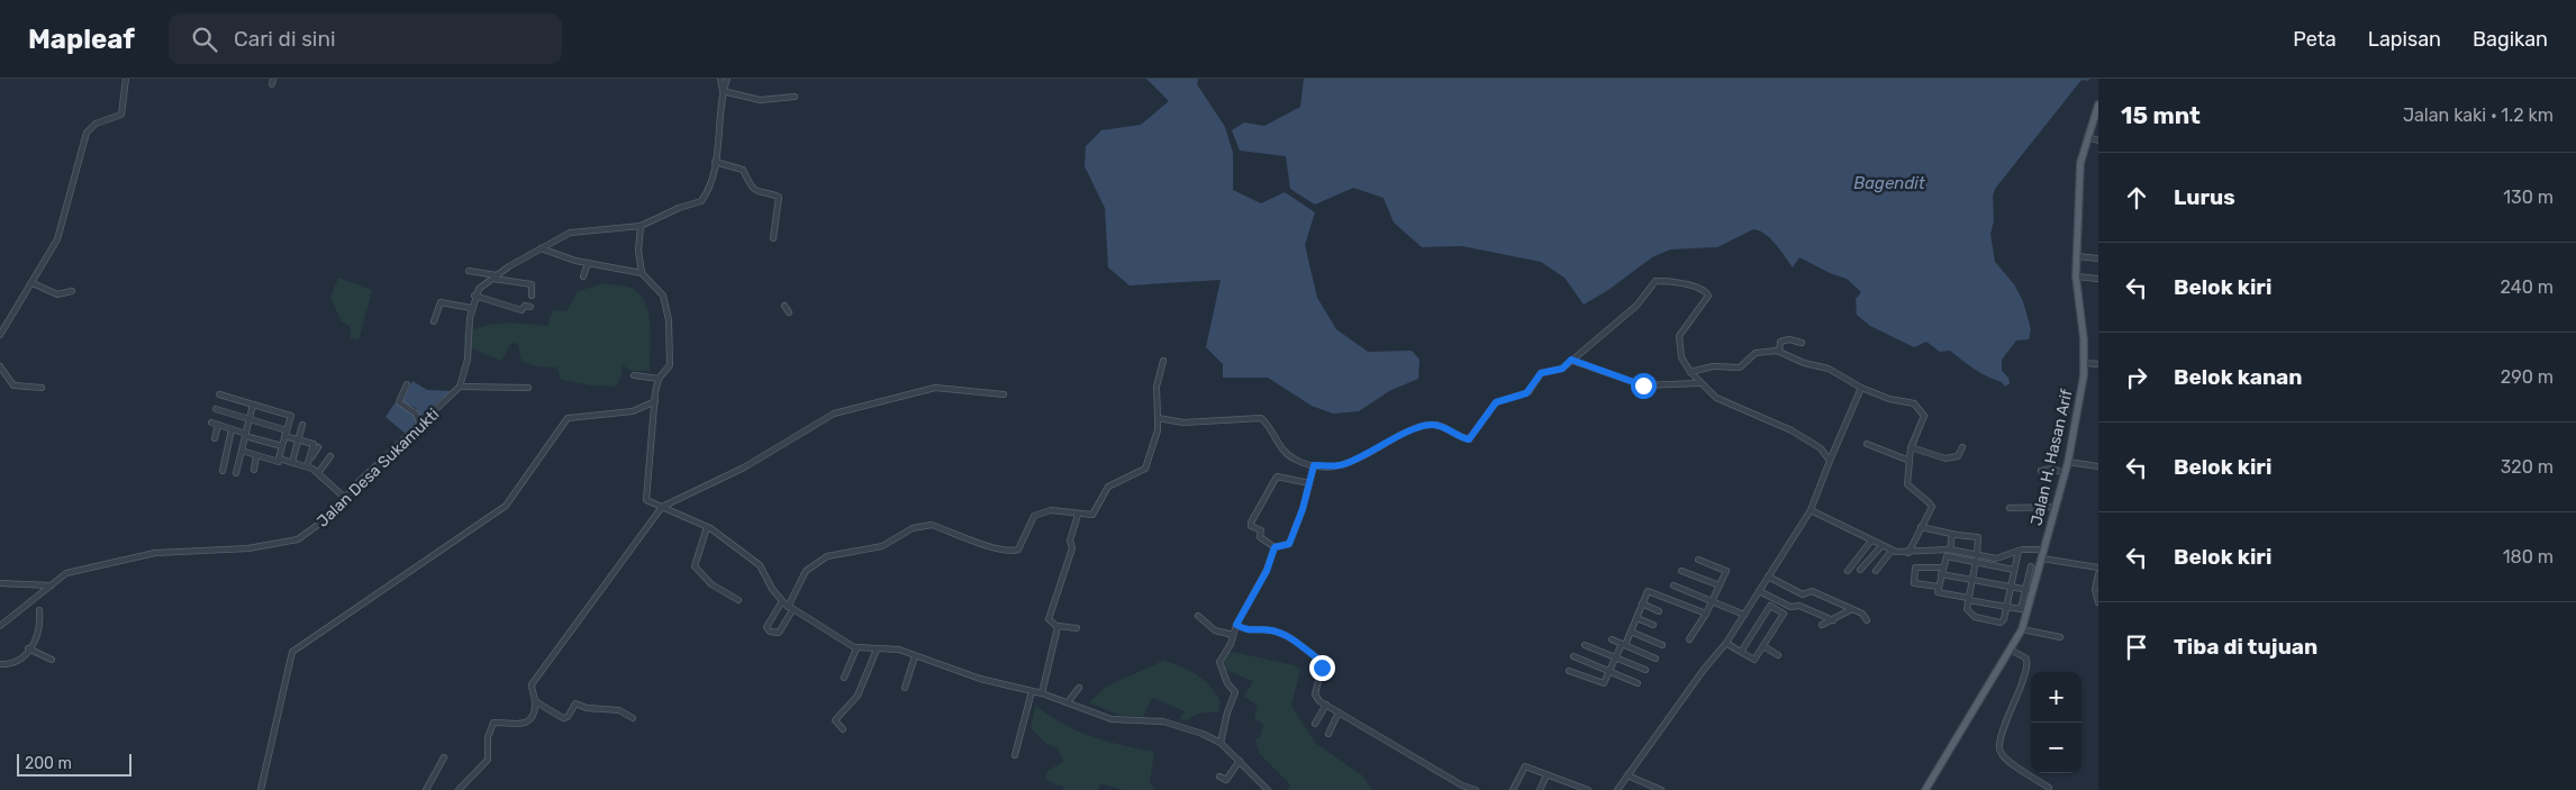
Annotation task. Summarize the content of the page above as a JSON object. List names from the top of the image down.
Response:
{
  "streets": {
    "main road": ["Jalan H. Hasan Arif"],
    "street": ["Jalan Desa Sukamukti"]
  },
  "water": ["Bagendit"],
  "scale_bar": "200 m",
  "page": {
    "header": "Mapleaf",
    "search": "Cari di sini",
    "nav": ["Peta", "Lapisan", "Bagikan"],
    "heading": ["15 mnt", "Jalan kaki · 1.2 km"],
    "list": [
      ["Lurus", "130 m"],
      ["Belok kiri", "240 m"],
      ["Belok kanan", "290 m"],
      ["Belok kiri", "320 m"],
      ["Belok kiri", "180 m"],
      "Tiba di tujuan"
    ],
    "map_buttons": ["+", "−"],
    "scale": "200 m"
  }
}
